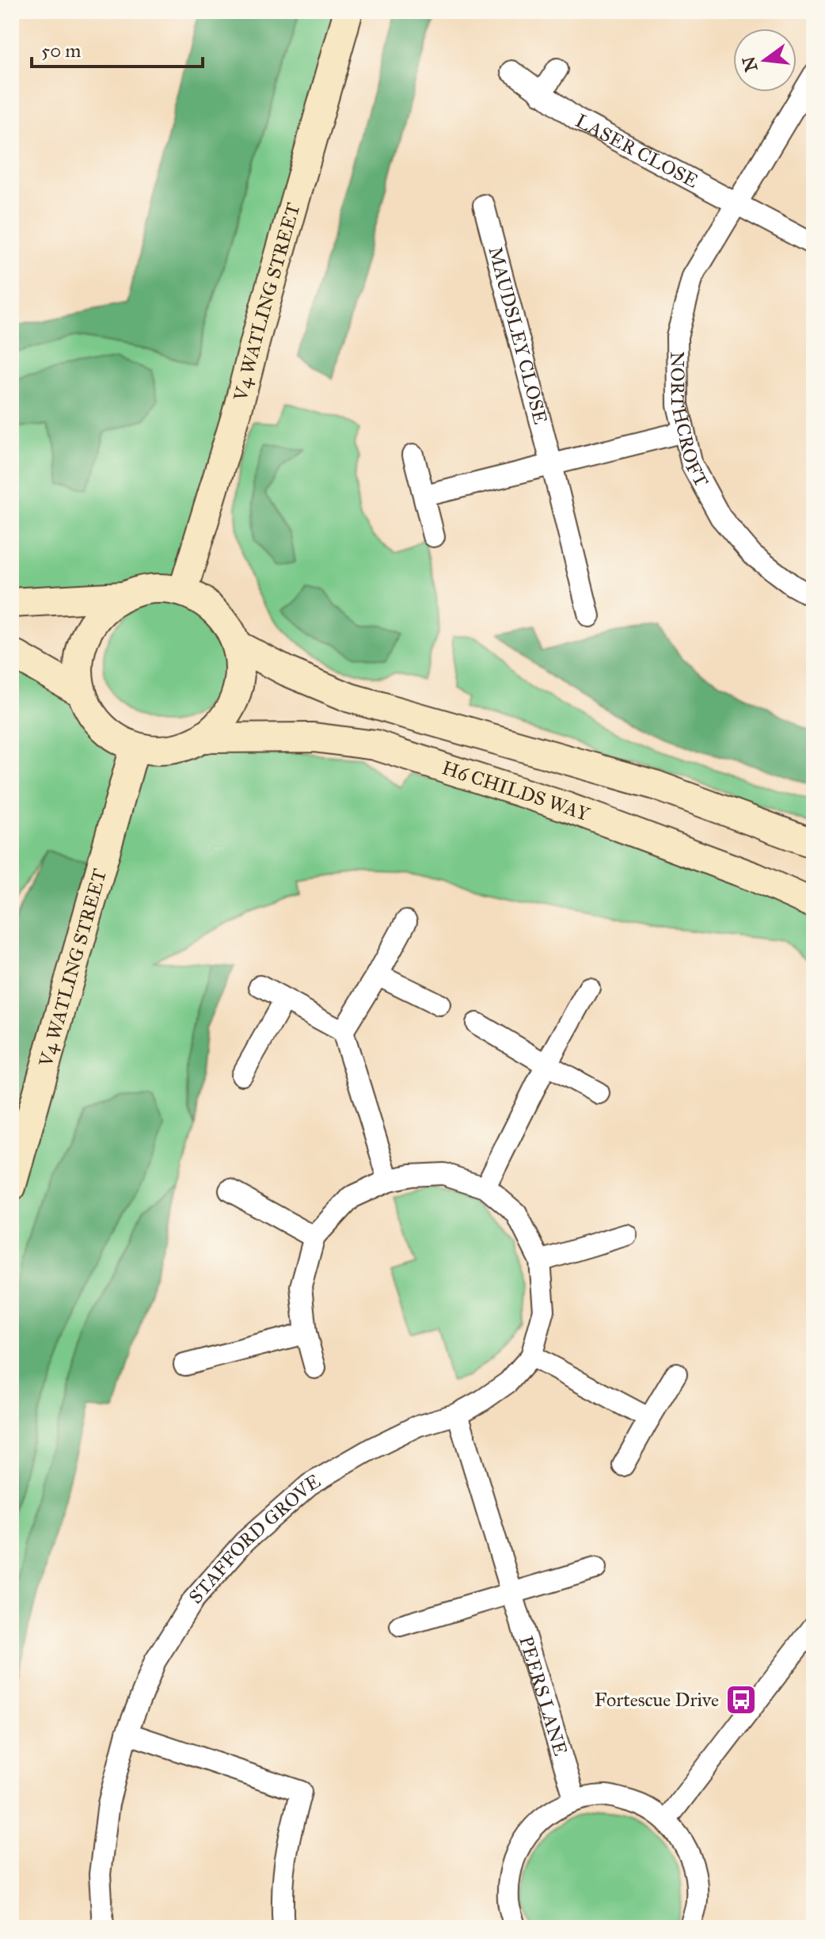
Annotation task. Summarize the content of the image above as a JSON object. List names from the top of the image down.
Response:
{
  "streets": {
    "street": [
      "LASER CLOSE",
      "V4 WATLING STREET",
      "MAUDSLEY CLOSE",
      "NORTHCROFT",
      "H6 CHILDS WAY",
      "STAFFORD GROVE",
      "PEERS LANE"
    ]
  },
  "crossings": [
    ["LASER CLOSE", "NORTHCROFT"],
    ["V4 WATLING STREET", "H6 CHILDS WAY"],
    ["STAFFORD GROVE", "PEERS LANE"]
  ],
  "places": {
    "bus stop": ["Fortescue Drive"]
  },
  "scale_bar": "50 m",
  "north": "left"
}
